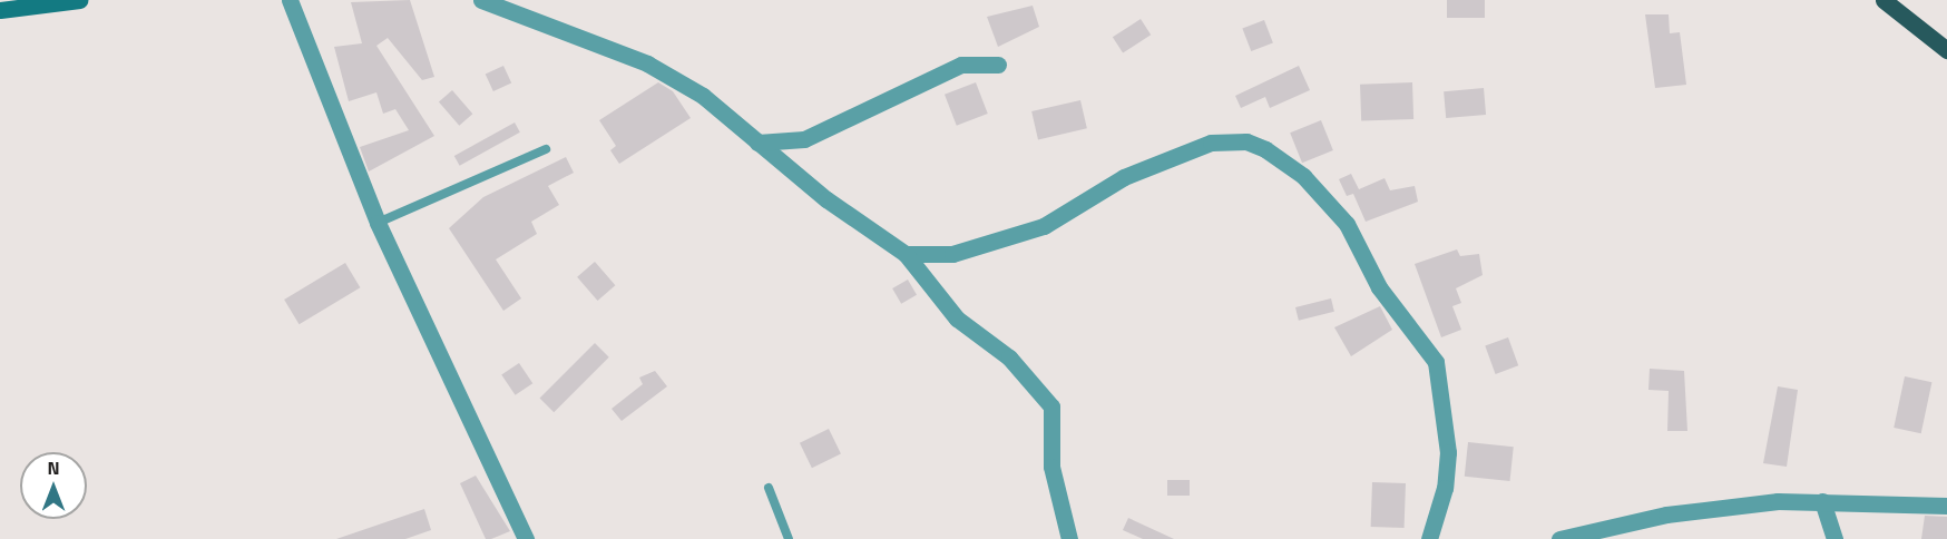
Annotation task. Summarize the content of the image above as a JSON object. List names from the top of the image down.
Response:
{
  "north": "top"
}
